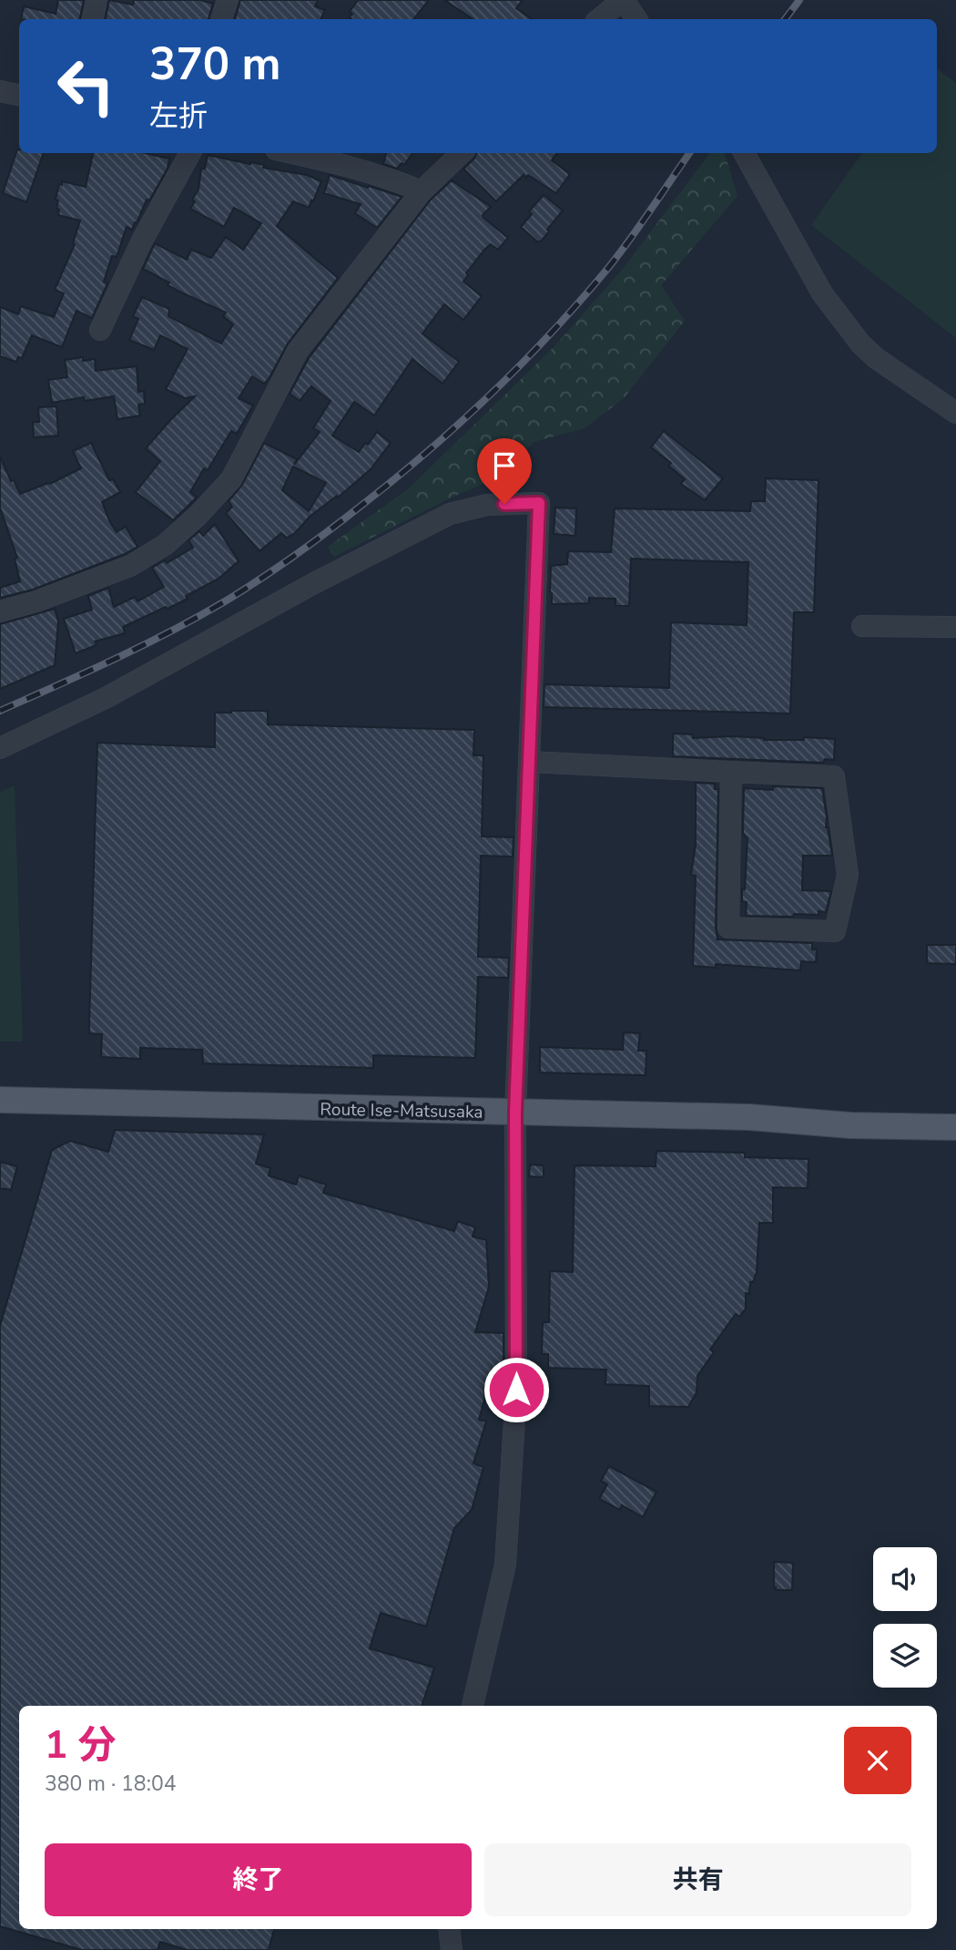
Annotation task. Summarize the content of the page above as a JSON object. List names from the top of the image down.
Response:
{
  "streets": {
    "main road": ["Route Ise-Matsusaka"]
  },
  "page": {
    "turn": ["370 m", "左折"],
    "heading": ["1 分", "380 m · 18:04"],
    "buttons": ["終了", "共有"]
  }
}
